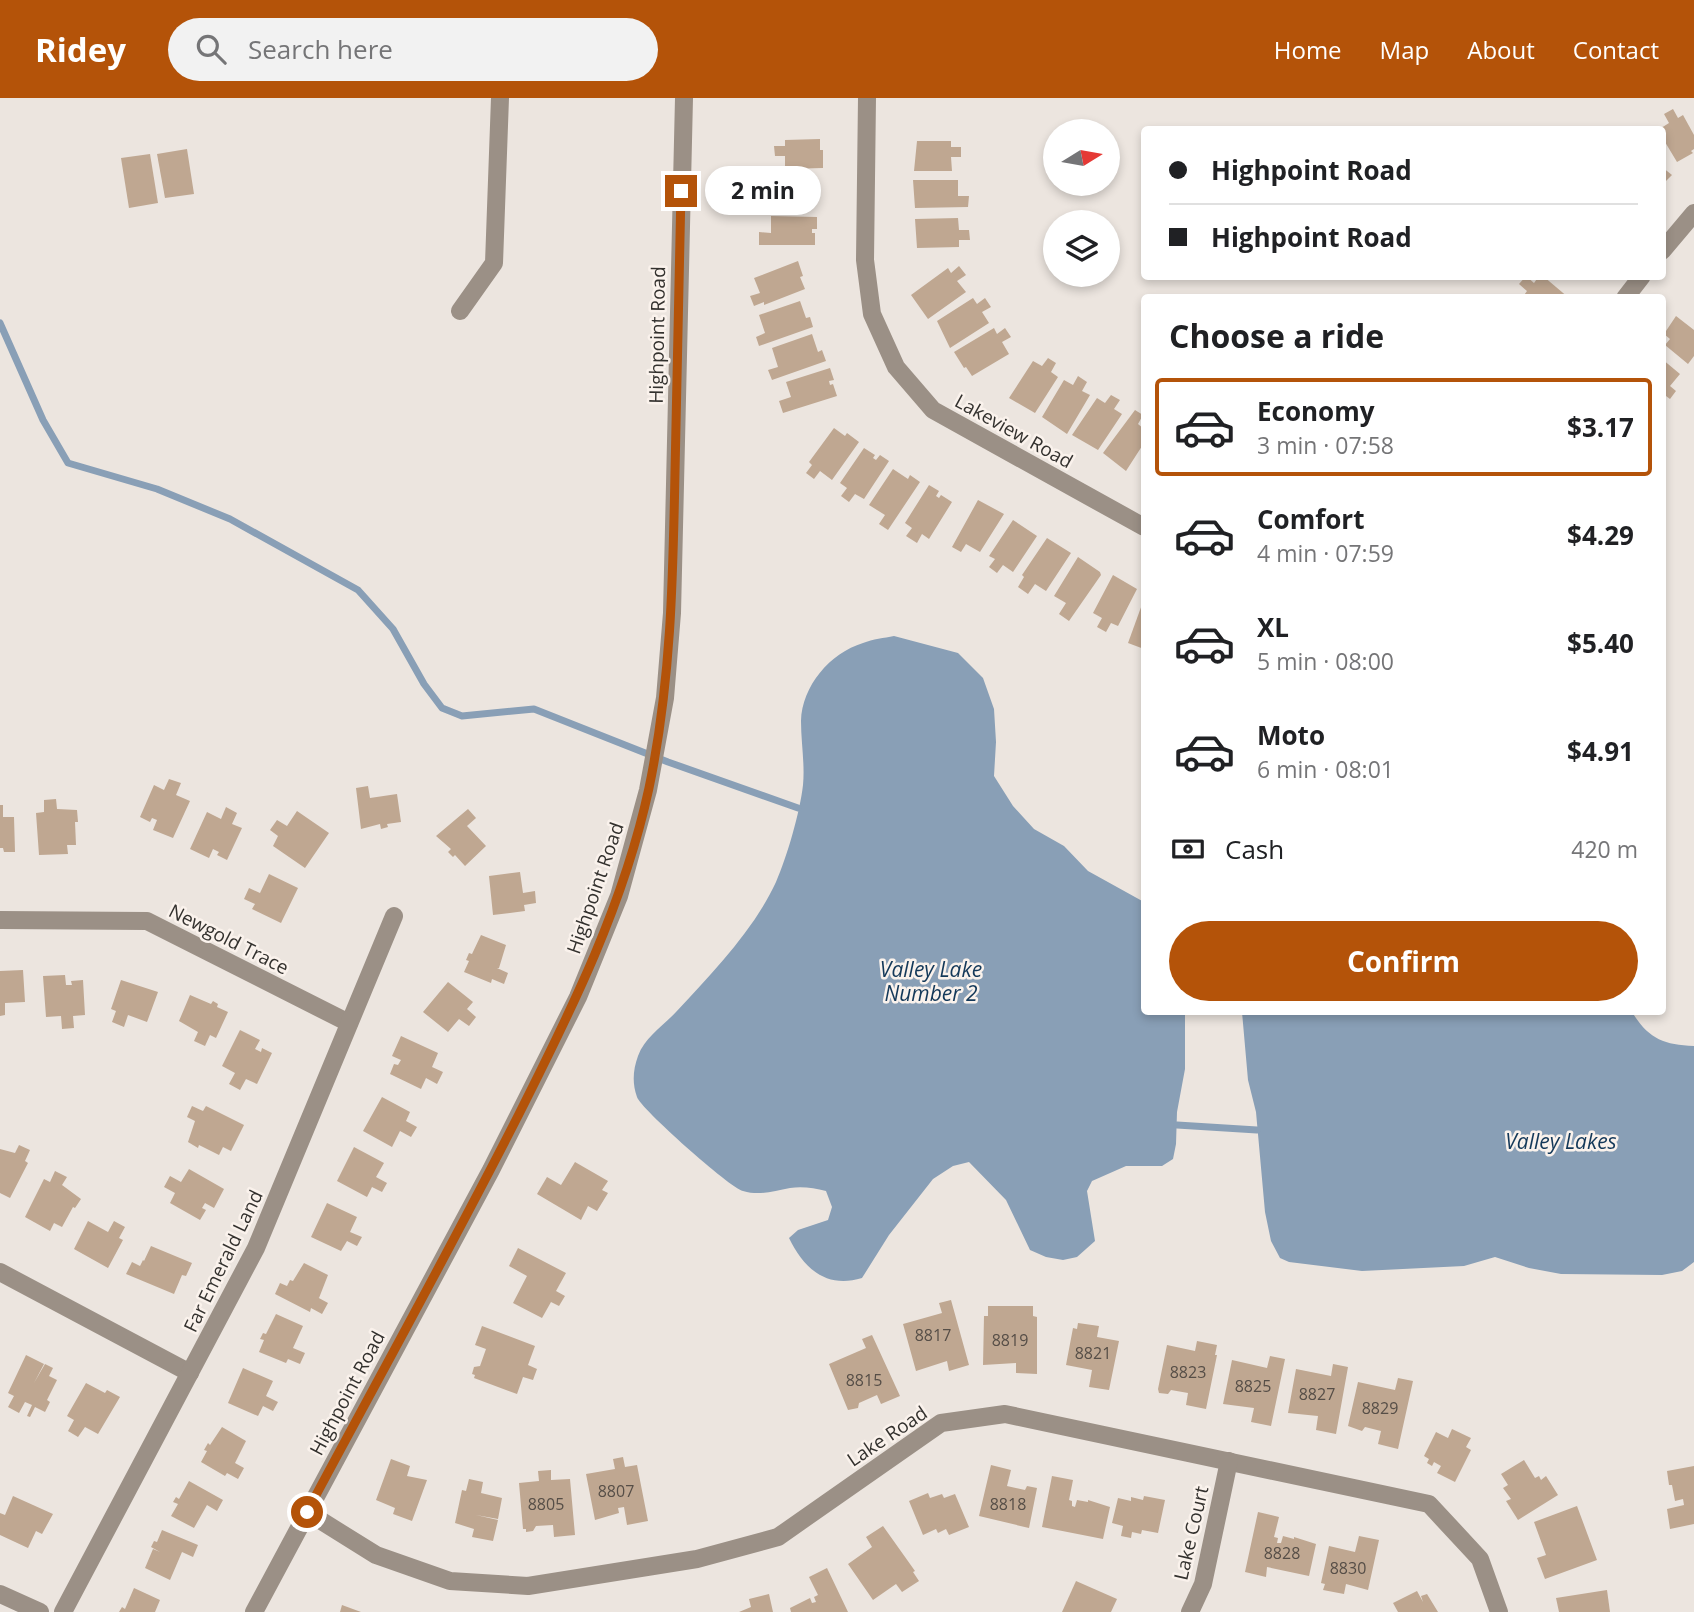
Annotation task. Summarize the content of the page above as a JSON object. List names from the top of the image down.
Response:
{
  "streets": {
    "street": [
      "Highpoint Road",
      "Lakeview Road",
      "Newgold Trace",
      "Far Emerald Land",
      "Lake Road",
      "Lake Court"
    ]
  },
  "crossings": [
    ["Highpoint Road", "Lake Road"],
    ["Newgold Trace", "Far Emerald Land"],
    ["Lake Road", "Lake Court"]
  ],
  "water": ["Valley Lake Number 2", "Valley Lakes"],
  "house_numbers": [
    "8817",
    "8819",
    "8821",
    "8823",
    "8815",
    "8825",
    "8827",
    "8829",
    "8807",
    "8805",
    "8818",
    "8828",
    "8830"
  ],
  "north": "right",
  "page": {
    "header": "Ridey",
    "search": "Search here",
    "nav": [
      "Home",
      "Map",
      "About",
      "Contact"
    ],
    "banner": ["Highpoint Road", "Highpoint Road"],
    "bubble": "2 min",
    "heading": "Choose a ride",
    "list": [
      {
        "name": "Economy",
        "note": "3 min · 07:58",
        "value": "$3.17"
      },
      {
        "name": "Comfort",
        "note": "4 min · 07:59",
        "value": "$4.29"
      },
      {
        "name": "XL",
        "note": "5 min · 08:00",
        "value": "$5.40"
      },
      {
        "name": "Moto",
        "note": "6 min · 08:01",
        "value": "$4.91"
      }
    ],
    "pay": ["Cash", "420 m"],
    "buttons": "Confirm"
  }
}
